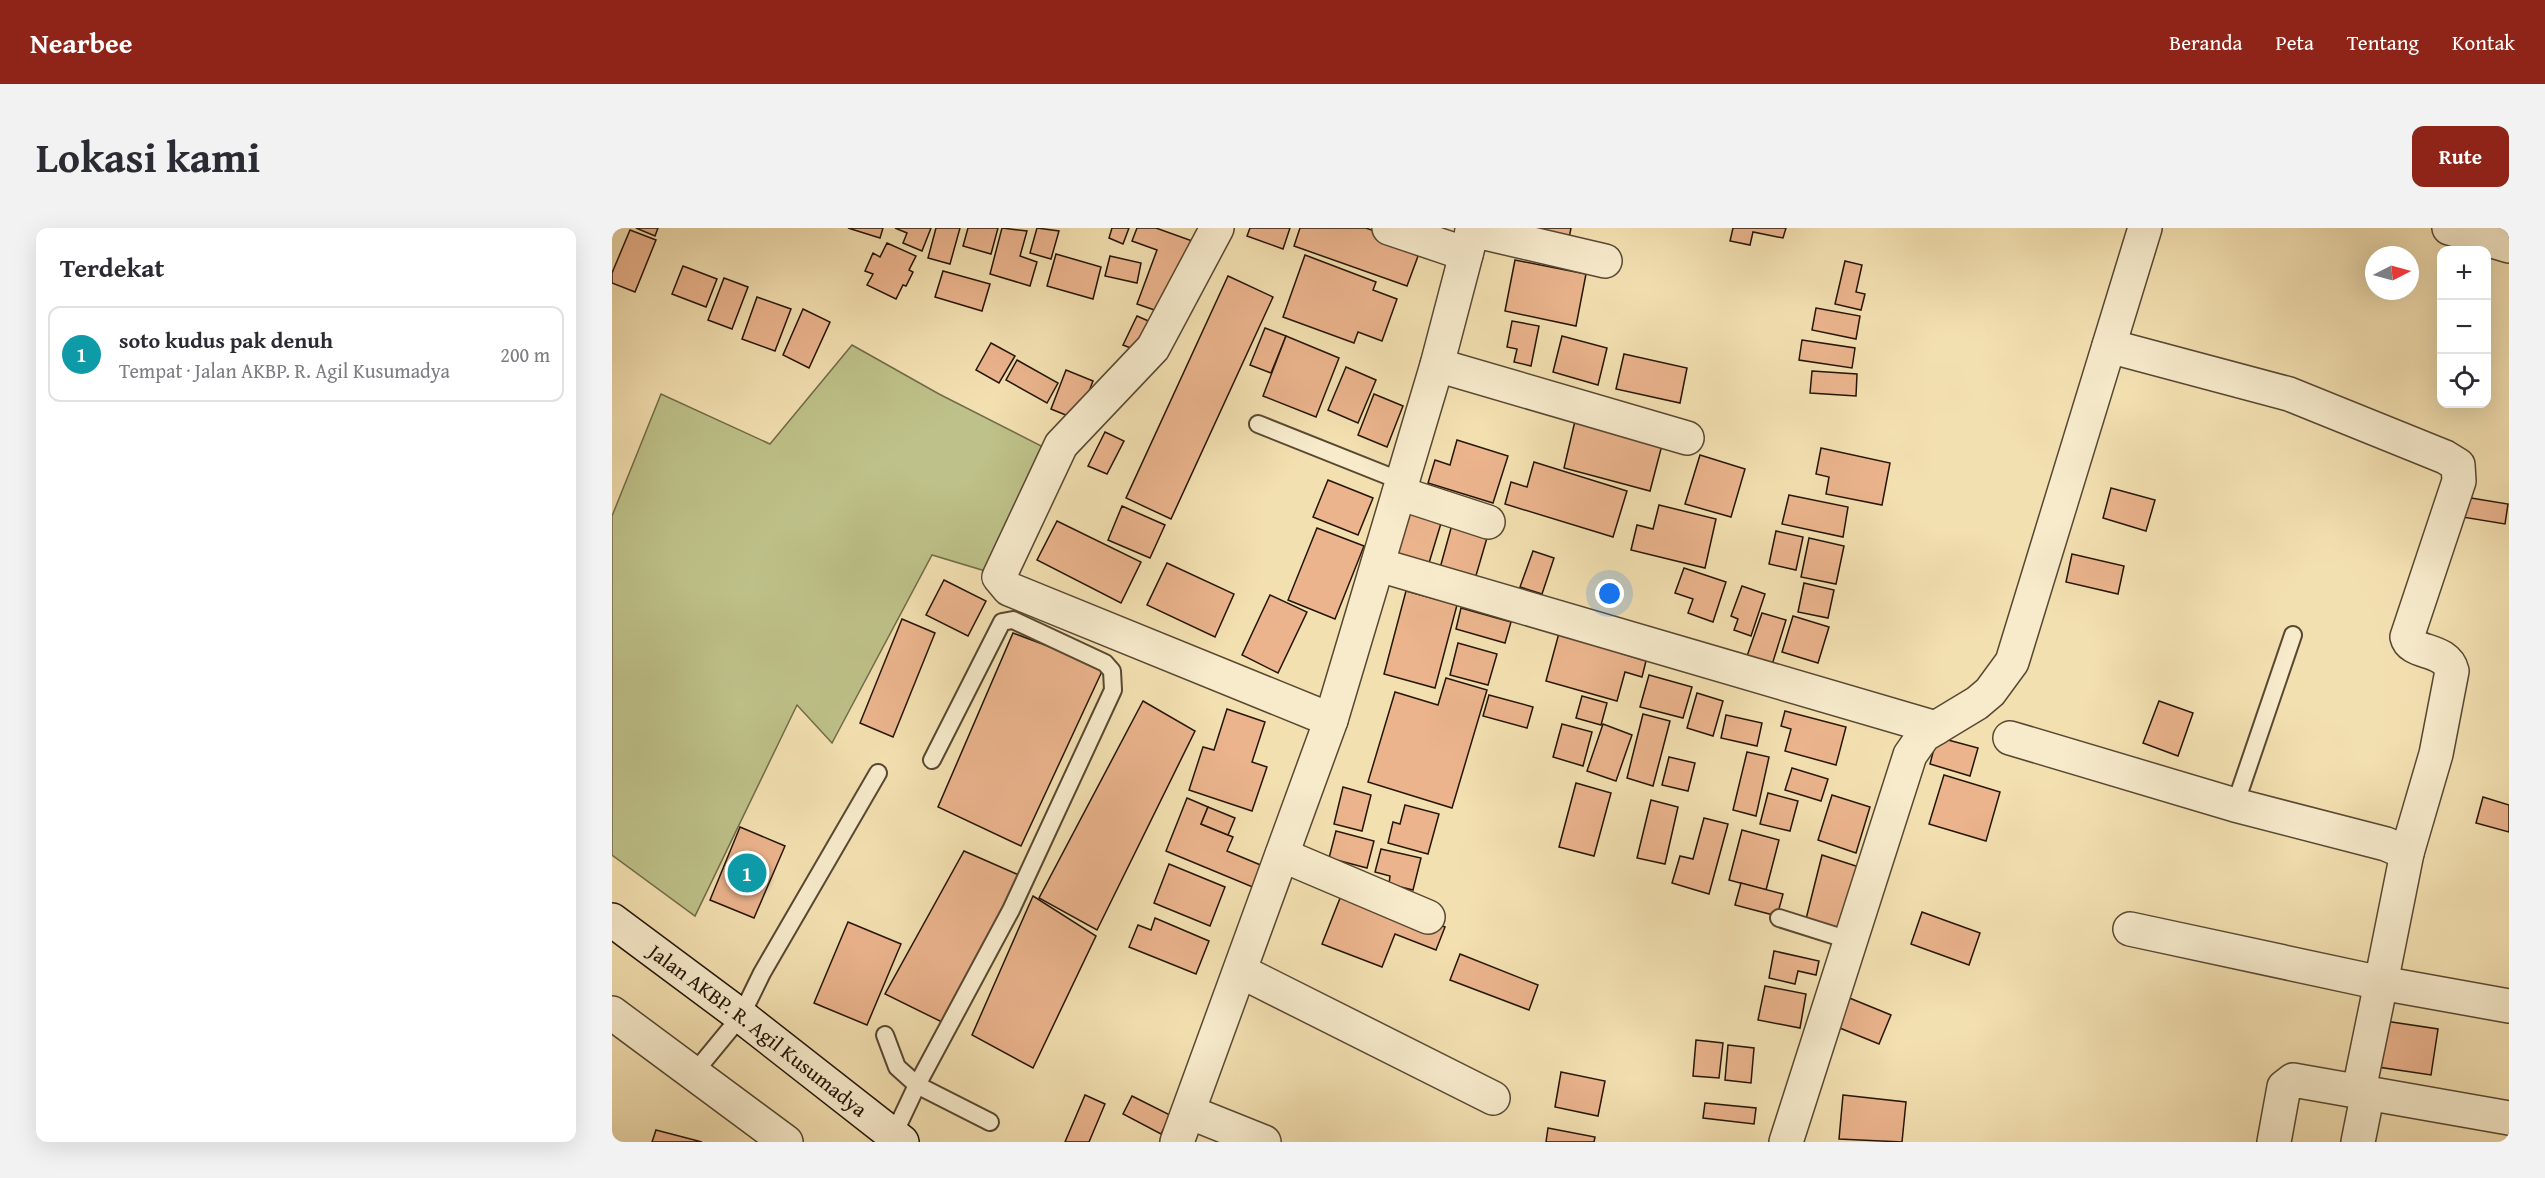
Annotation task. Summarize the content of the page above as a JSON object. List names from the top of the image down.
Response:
{
  "streets": {
    "street": ["Jalan AKBP. R. Agil Kusumadya"]
  },
  "north": "right",
  "page": {
    "header": "Nearbee",
    "nav": [
      "Beranda",
      "Peta",
      "Tentang",
      "Kontak"
    ],
    "title": "Lokasi kami",
    "buttons": "Rute",
    "heading": "Terdekat",
    "map_buttons": ["+", "−"],
    "list": [
      {
        "mark": "1",
        "name": "soto kudus pak denuh",
        "note": "Tempat · Jalan AKBP. R. Agil Kusumadya",
        "value": "200 m"
      }
    ],
    "pins": "1"
  }
}
